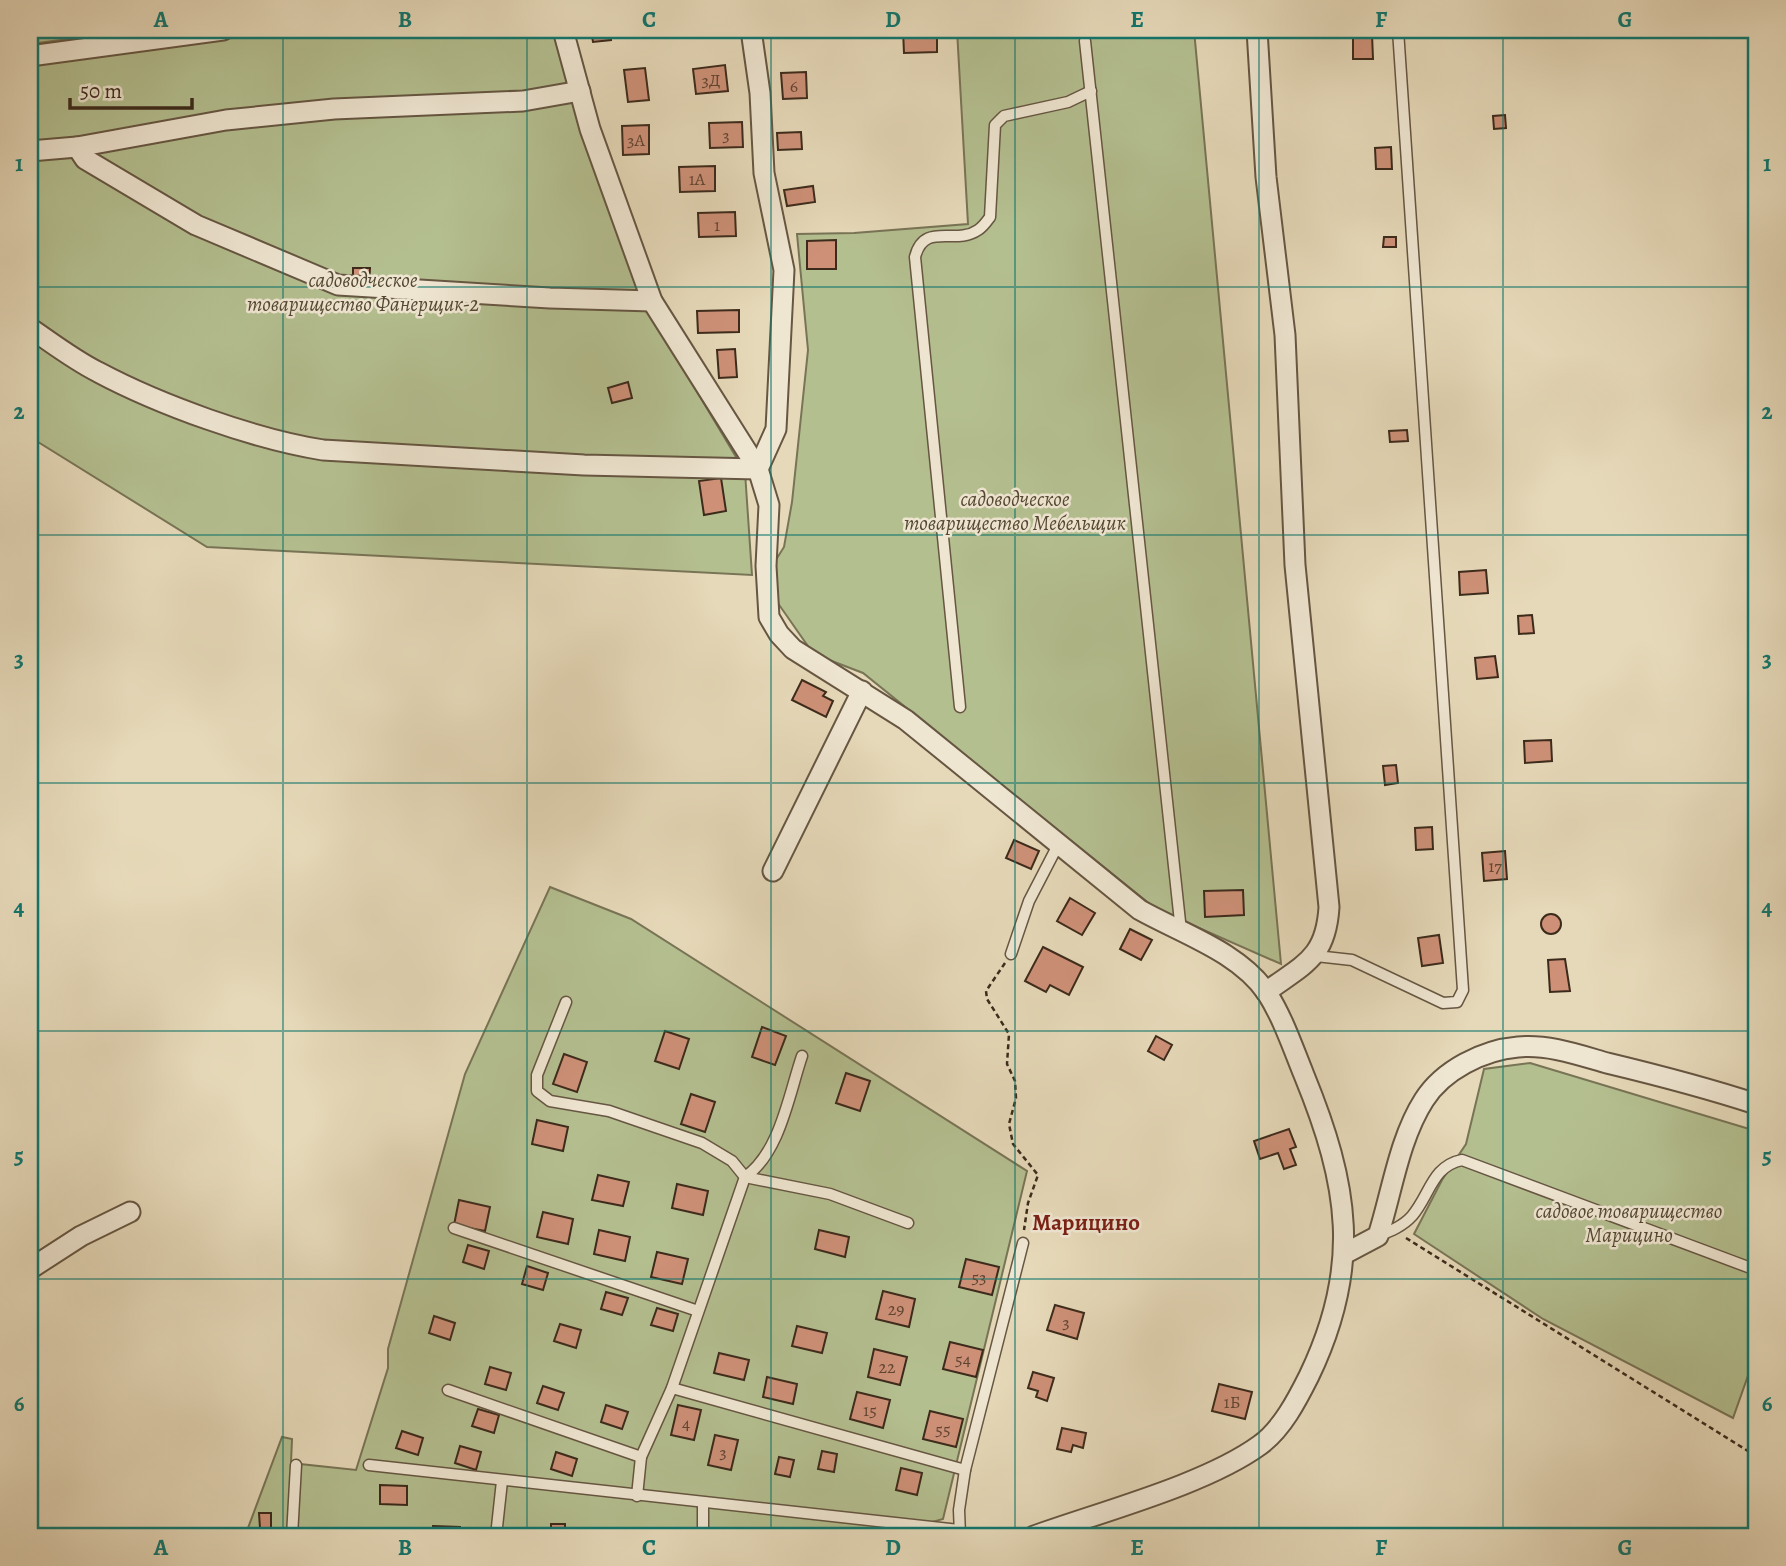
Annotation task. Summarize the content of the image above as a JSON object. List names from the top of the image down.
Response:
{
  "districts": ["Марицино"],
  "parks": ["садоводческое товарищество Фанерщик-2", "садоводческое товарищество Мебельщик", "садовое товарищество Марицино"],
  "house_numbers": [
    "3Д",
    "6",
    "3",
    "3А",
    "1А",
    "1",
    "17",
    "53",
    "29",
    "3",
    "54",
    "22",
    "1Б",
    "15",
    "4",
    "55",
    "3"
  ],
  "scale_bar": "50 m",
  "grid": {
    "columns": [
      "A",
      "B",
      "C",
      "D",
      "E",
      "F",
      "G"
    ],
    "rows": [
      "1",
      "2",
      "3",
      "4",
      "5",
      "6"
    ]
  }
}
